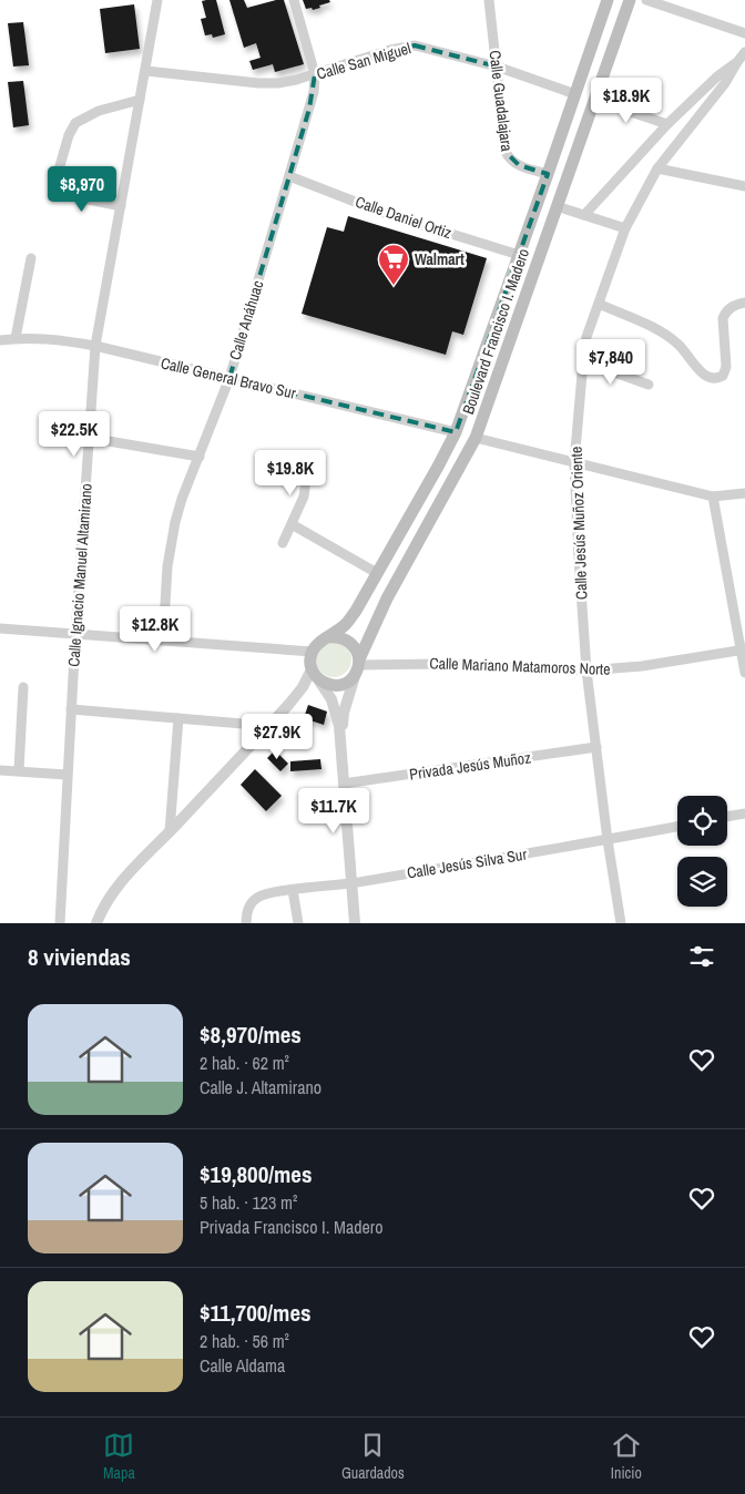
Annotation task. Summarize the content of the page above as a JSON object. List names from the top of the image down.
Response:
{
  "streets": {
    "main road": ["Boulevard Francisco I. Madero"],
    "street": [
      "Calle San Miguel",
      "Calle Guadalajara",
      "Calle Daniel Ortiz",
      "Calle Anáhuac",
      "Calle General Bravo Sur",
      "Calle Jesús Muñoz Oriente",
      "Calle Ignacio Manuel Altamirano",
      "Calle Mariano Matamoros Norte",
      "Privada Jesús Muñoz",
      "Calle Jesús Silva Sur"
    ]
  },
  "crossings": [
    ["Calle San Miguel", "Calle Guadalajara"],
    ["Calle San Miguel", "Calle Anáhuac"],
    ["Calle San Miguel", "Boulevard Francisco I. Madero"],
    ["Calle San Miguel", "Calle Ignacio Manuel Altamirano"],
    ["Calle Guadalajara", "Boulevard Francisco I. Madero"],
    ["Calle Daniel Ortiz", "Calle Anáhuac"],
    ["Calle Daniel Ortiz", "Boulevard Francisco I. Madero"],
    ["Calle Anáhuac", "Calle General Bravo Sur"],
    ["Boulevard Francisco I. Madero", "Calle General Bravo Sur"],
    ["Boulevard Francisco I. Madero", "Calle Mariano Matamoros Norte"],
    ["Calle General Bravo Sur", "Calle Ignacio Manuel Altamirano"],
    ["Calle Jesús Muñoz Oriente", "Calle Mariano Matamoros Norte"],
    ["Calle Jesús Muñoz Oriente", "Privada Jesús Muñoz"],
    ["Calle Jesús Muñoz Oriente", "Calle Jesús Silva Sur"]
  ],
  "places": {
    "supermarket": ["Walmart"]
  },
  "page": {
    "price": [
      "$18.9K",
      "$8,970",
      "$7,840",
      "$22.5K",
      "$19.8K",
      "$12.8K",
      "$27.9K",
      "$11.7K"
    ],
    "heading": "8 viviendas",
    "list": [
      {
        "name": "$8,970/mes",
        "note": "2 hab. · 62 m² · Calle J. Altamirano"
      },
      {
        "name": "$19,800/mes",
        "note": "5 hab. · 123 m² · Privada Francisco I. Madero"
      },
      {
        "name": "$11,700/mes",
        "note": "2 hab. · 56 m² · Calle Aldama"
      }
    ],
    "tabs": ["Mapa", "Guardados", "Inicio"]
  }
}
